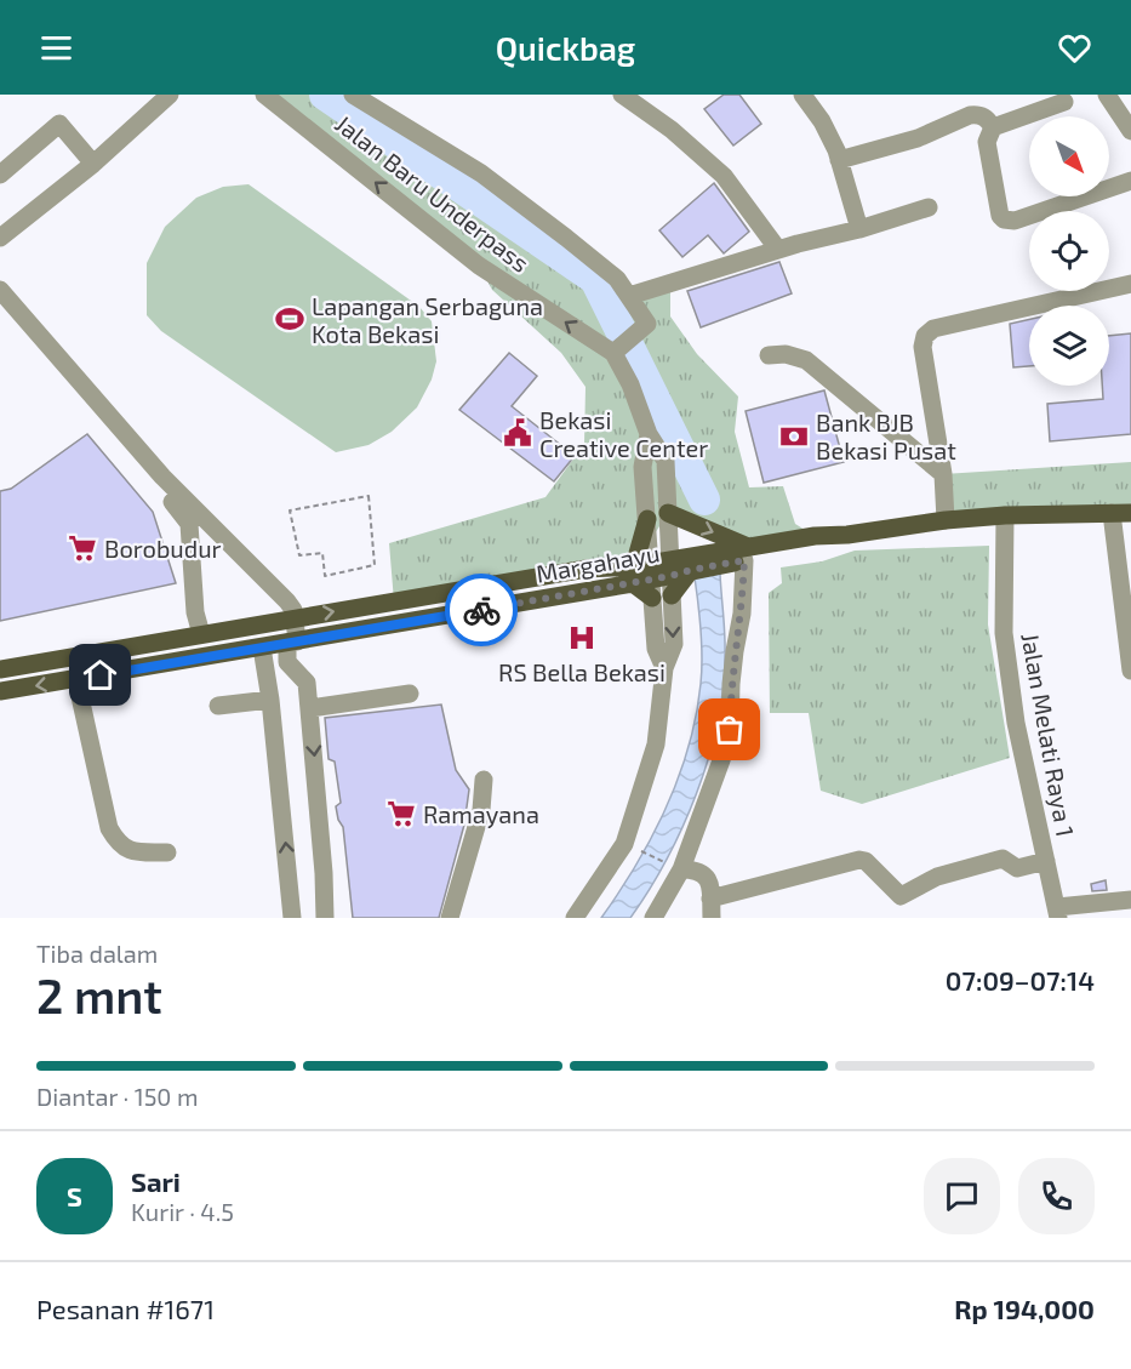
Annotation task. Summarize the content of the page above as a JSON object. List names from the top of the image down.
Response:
{
  "streets": {
    "main road": ["Margahayu"],
    "street": ["Jalan Baru Underpass", "Jalan Melati Raya 1"]
  },
  "crossings": [
    ["Jalan Baru Underpass", "Margahayu"]
  ],
  "places": {
    "sports": ["Lapangan Serbaguna Kota Bekasi"],
    "public building": ["Bekasi Creative Center"],
    "bank": ["Bank BJB Bekasi Pusat"],
    "supermarket": ["Borobudur", "Ramayana"],
    "hospital": ["RS Bella Bekasi"]
  },
  "north": "bottom right",
  "page": {
    "header": "Quickbag",
    "heading": ["2 mnt", "Tiba dalam", "07:09–07:14"],
    "panel": [
      "Sari",
      "Kurir · 4.5",
      "Pesanan #1671",
      "Rp 194,000"
    ],
    "bar": "Diantar · 150 m",
    "round": "S"
  }
}
